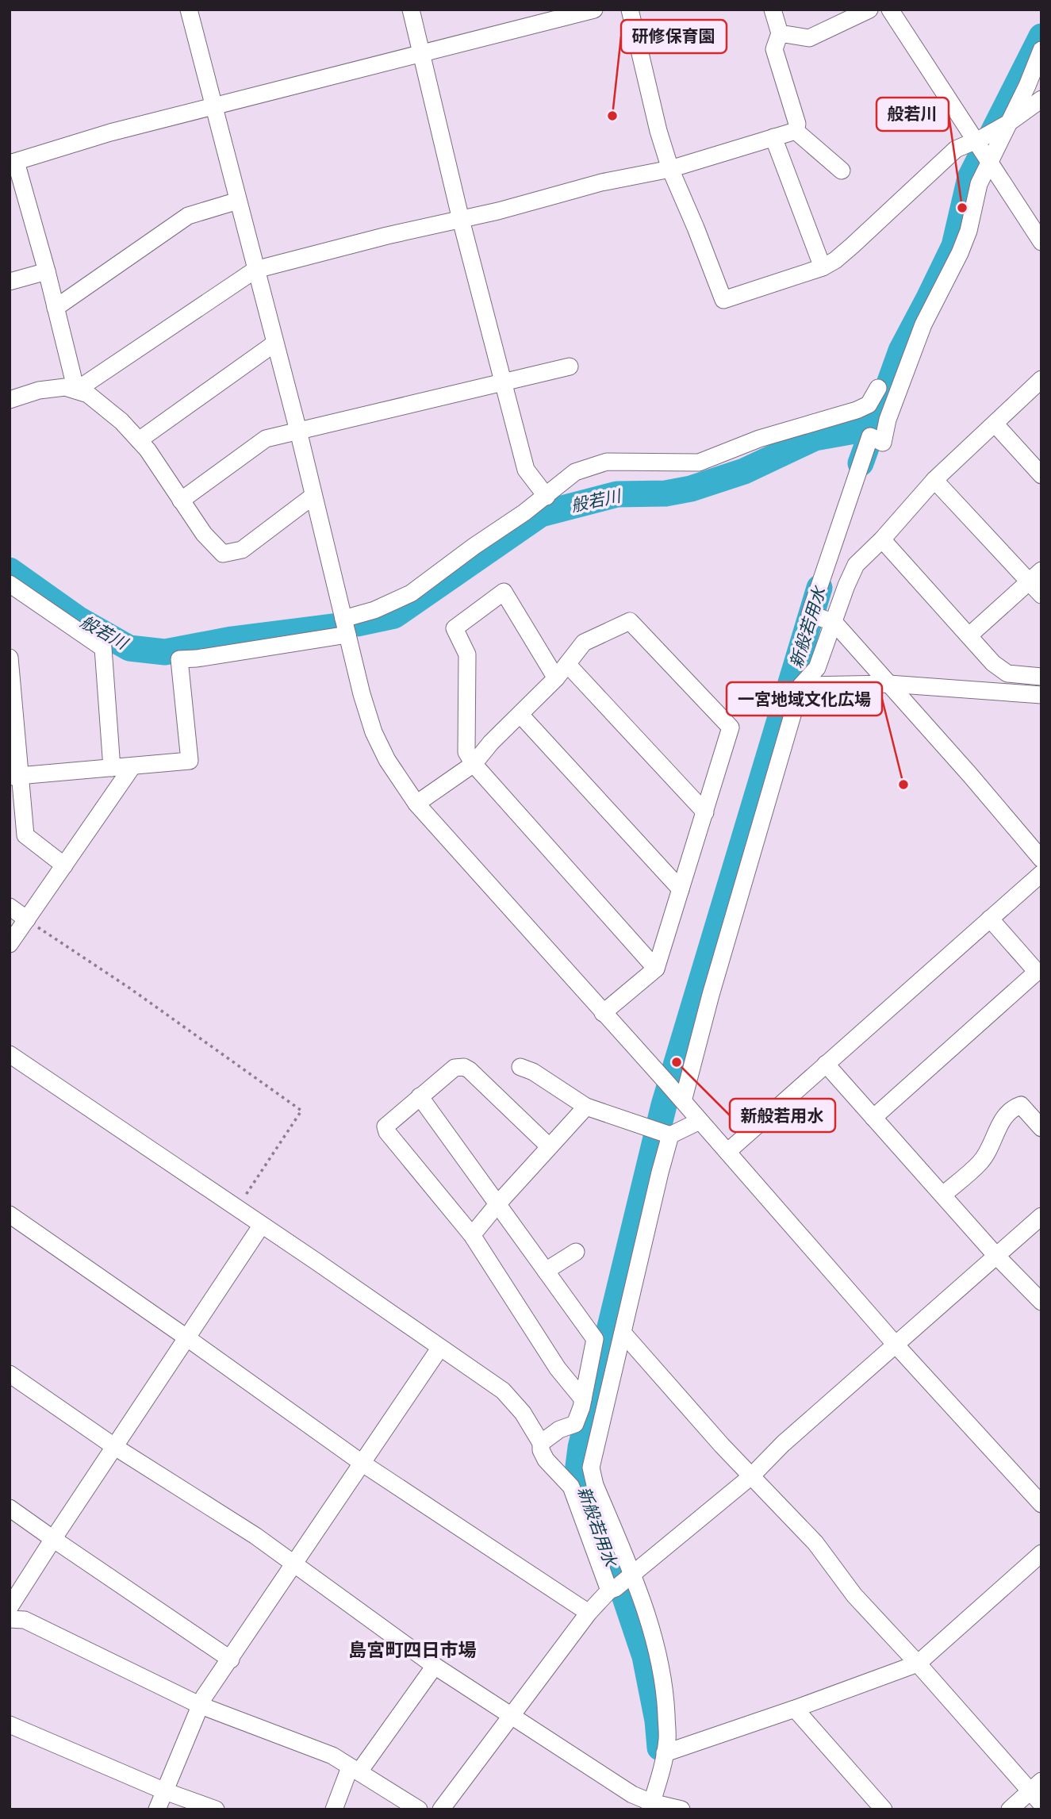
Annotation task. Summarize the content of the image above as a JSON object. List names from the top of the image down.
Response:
{
  "districts": ["島宮町四日市場"],
  "water": ["般若川", "新般若用水"],
  "places": [
    "研修保育園",
    "般若川",
    "一宮地域文化広場",
    "新般若用水"
  ]
}
